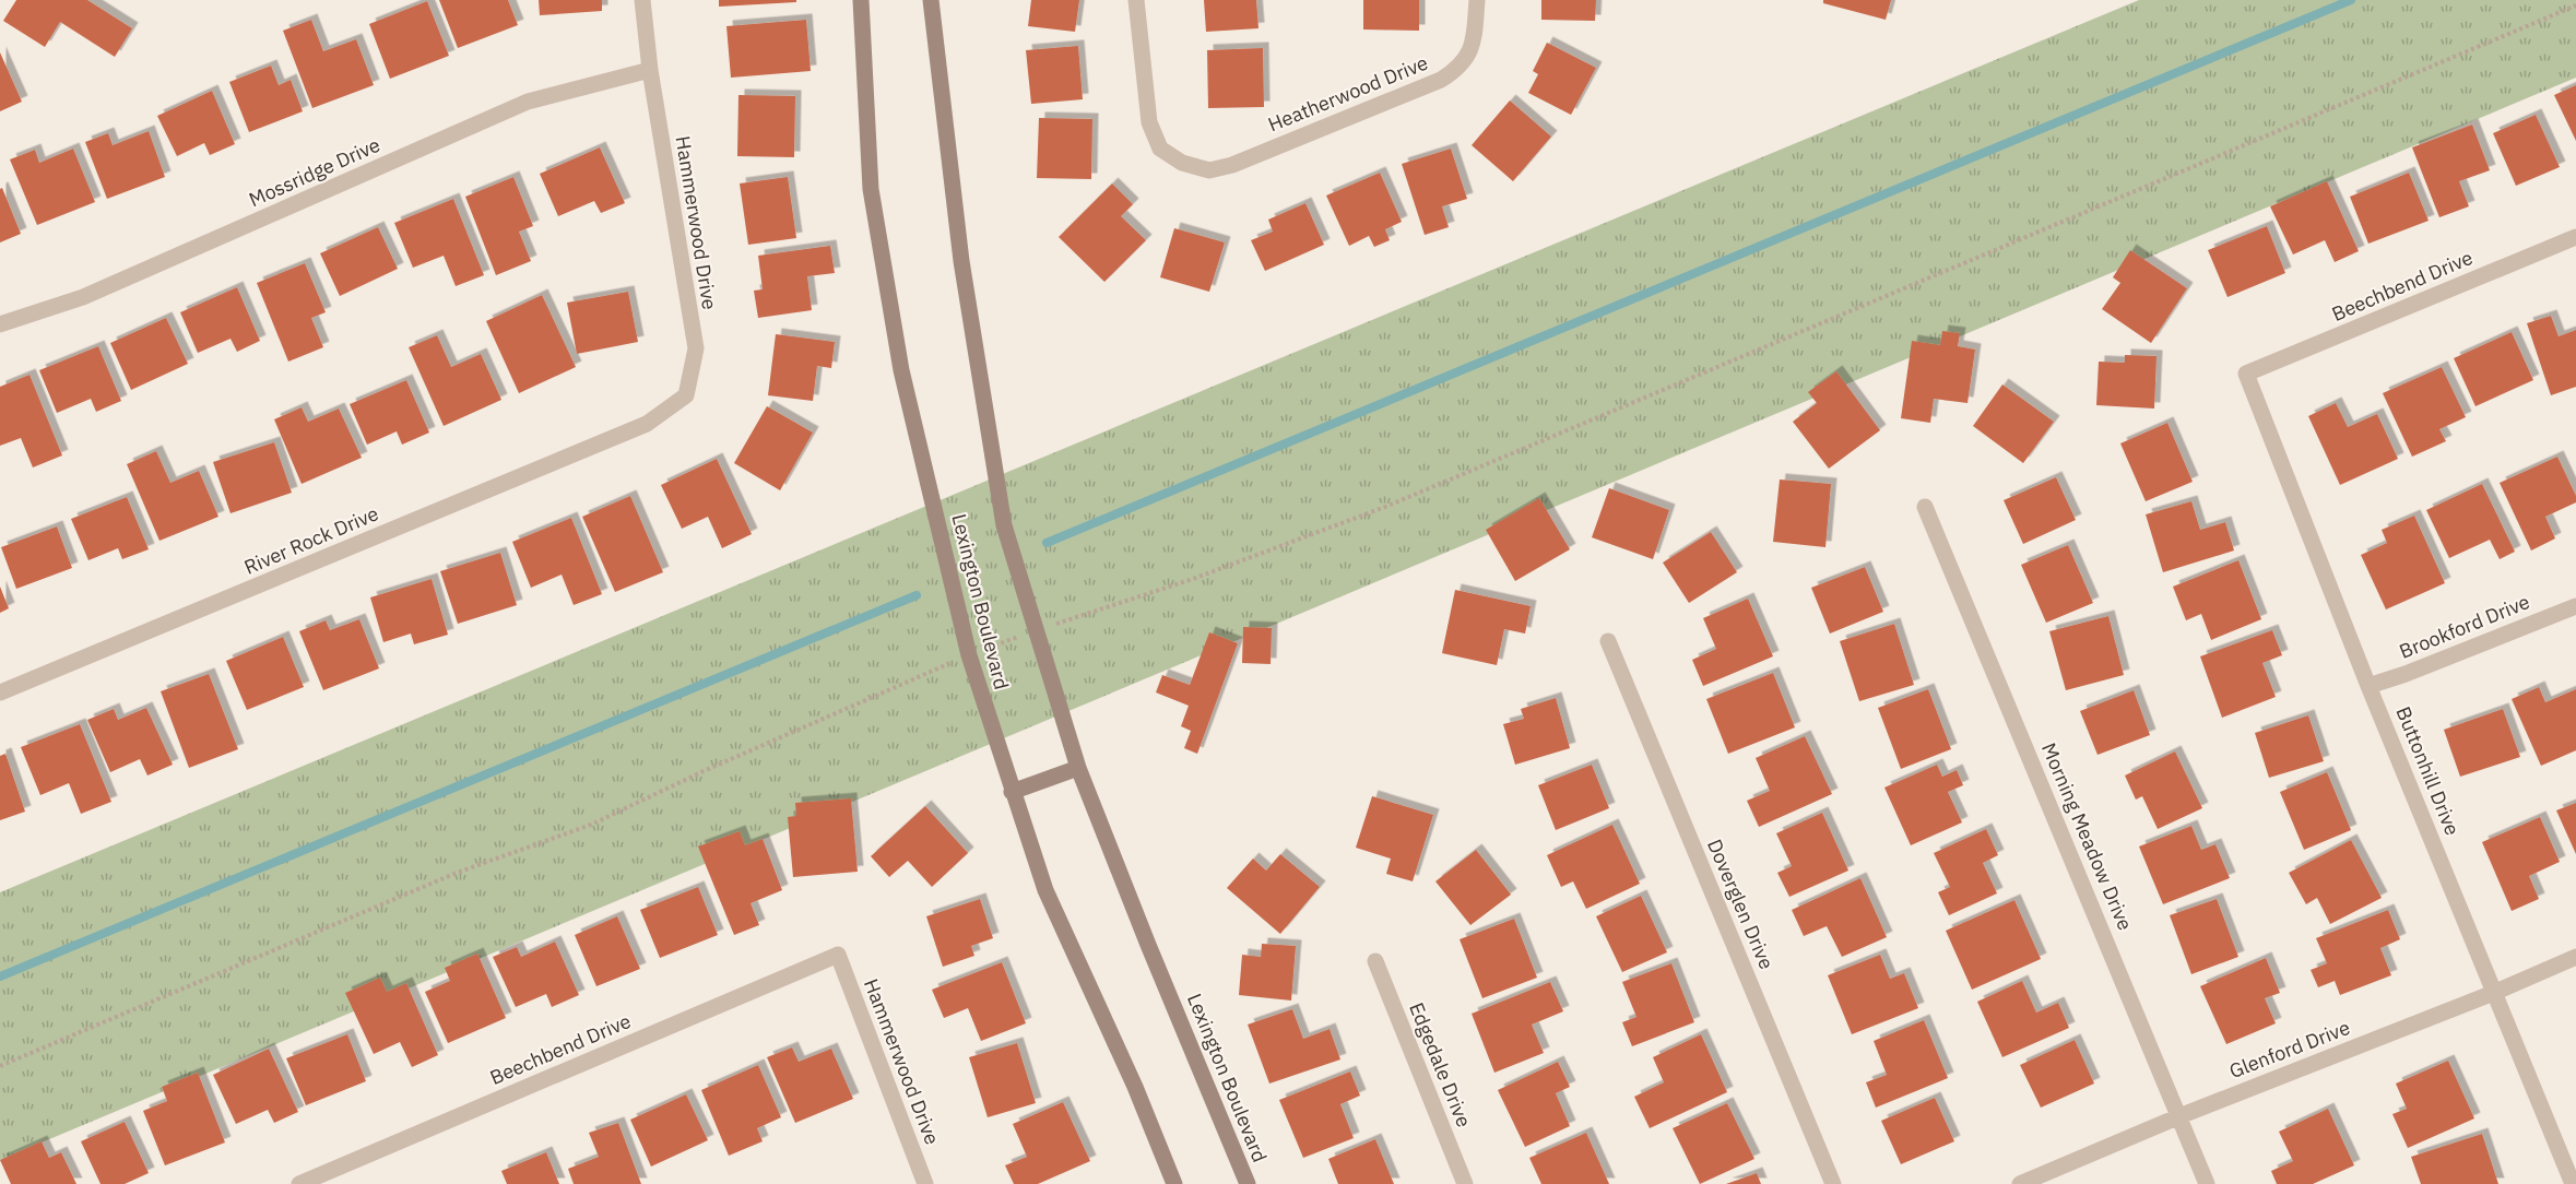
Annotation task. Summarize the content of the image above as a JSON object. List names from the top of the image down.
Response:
{
  "streets": {
    "street": [
      "Heatherwood Drive",
      "Mossridge Drive",
      "Hammerwood Drive",
      "Beechbend Drive",
      "River Rock Drive",
      "Lexington Boulevard",
      "Brookford Drive",
      "Buttonhill Drive",
      "Morning Meadow Drive",
      "Doverglen Drive",
      "Glenford Drive",
      "Edgedale Drive"
    ]
  },
  "crossings": [
    ["Mossridge Drive", "Hammerwood Drive"],
    ["Hammerwood Drive", "Beechbend Drive"],
    ["Hammerwood Drive", "River Rock Drive"],
    ["Beechbend Drive", "Buttonhill Drive"],
    ["Brookford Drive", "Buttonhill Drive"],
    ["Buttonhill Drive", "Glenford Drive"],
    ["Morning Meadow Drive", "Glenford Drive"]
  ]
}
